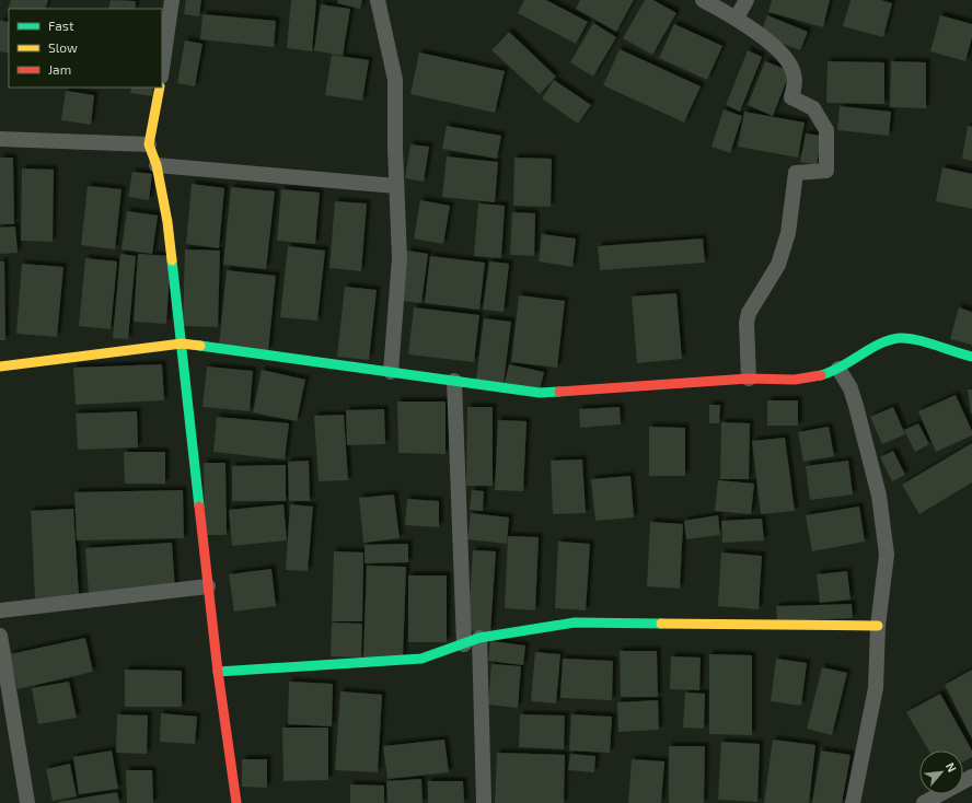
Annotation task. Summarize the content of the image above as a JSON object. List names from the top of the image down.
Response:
{
  "legend": ["Fast", "Slow", "Jam"],
  "north": "top right"
}
